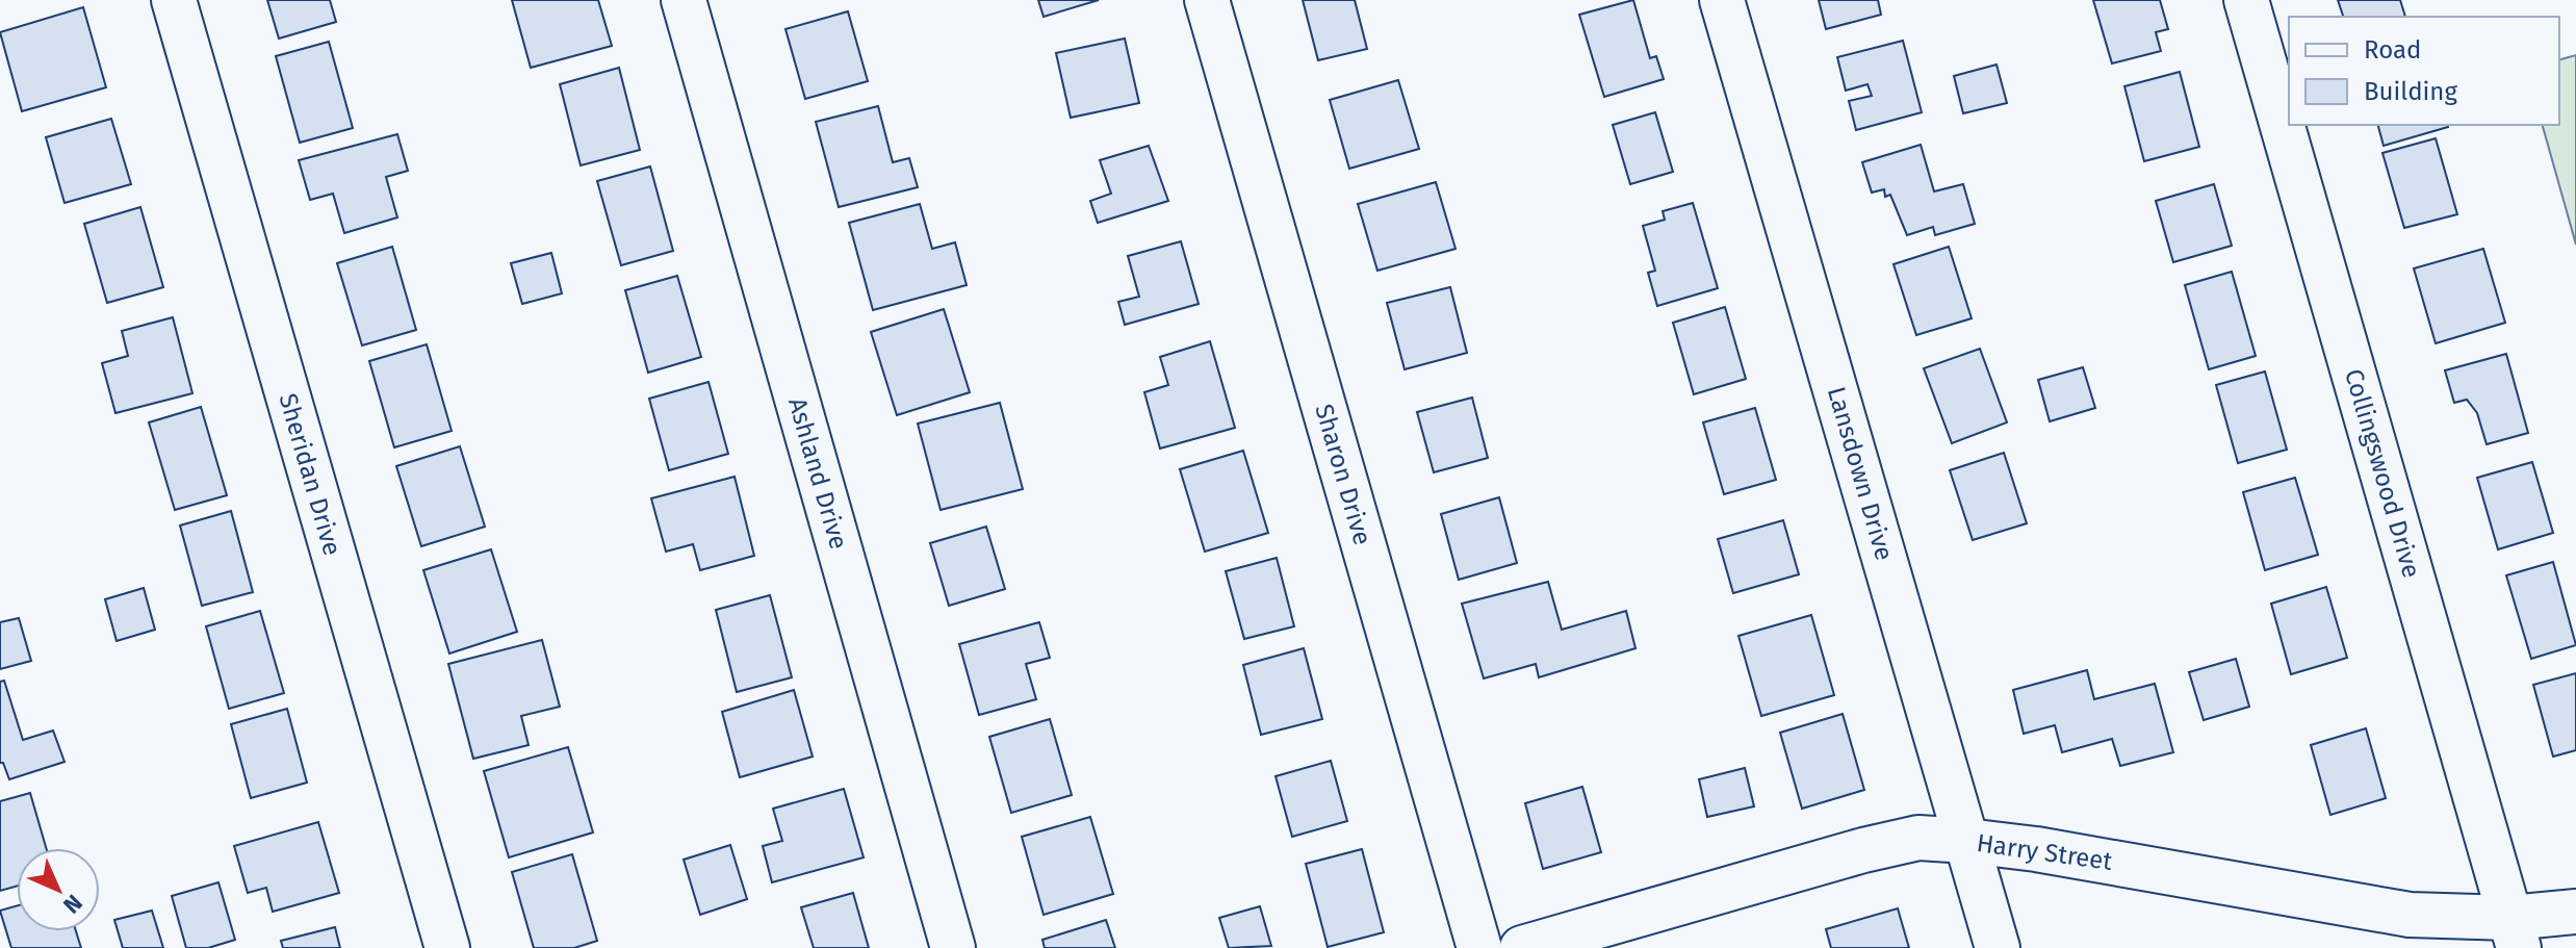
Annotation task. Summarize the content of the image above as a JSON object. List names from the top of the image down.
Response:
{
  "streets": {
    "street": [
      "Ashland Drive",
      "Lansdown Drive",
      "Collingswood Drive",
      "Sheridan Drive",
      "Sharon Drive",
      "Harry Street"
    ]
  },
  "crossings": [
    ["Lansdown Drive", "Harry Street"],
    ["Collingswood Drive", "Harry Street"]
  ],
  "legend": ["Road", "Building"],
  "north": "bottom right"
}
